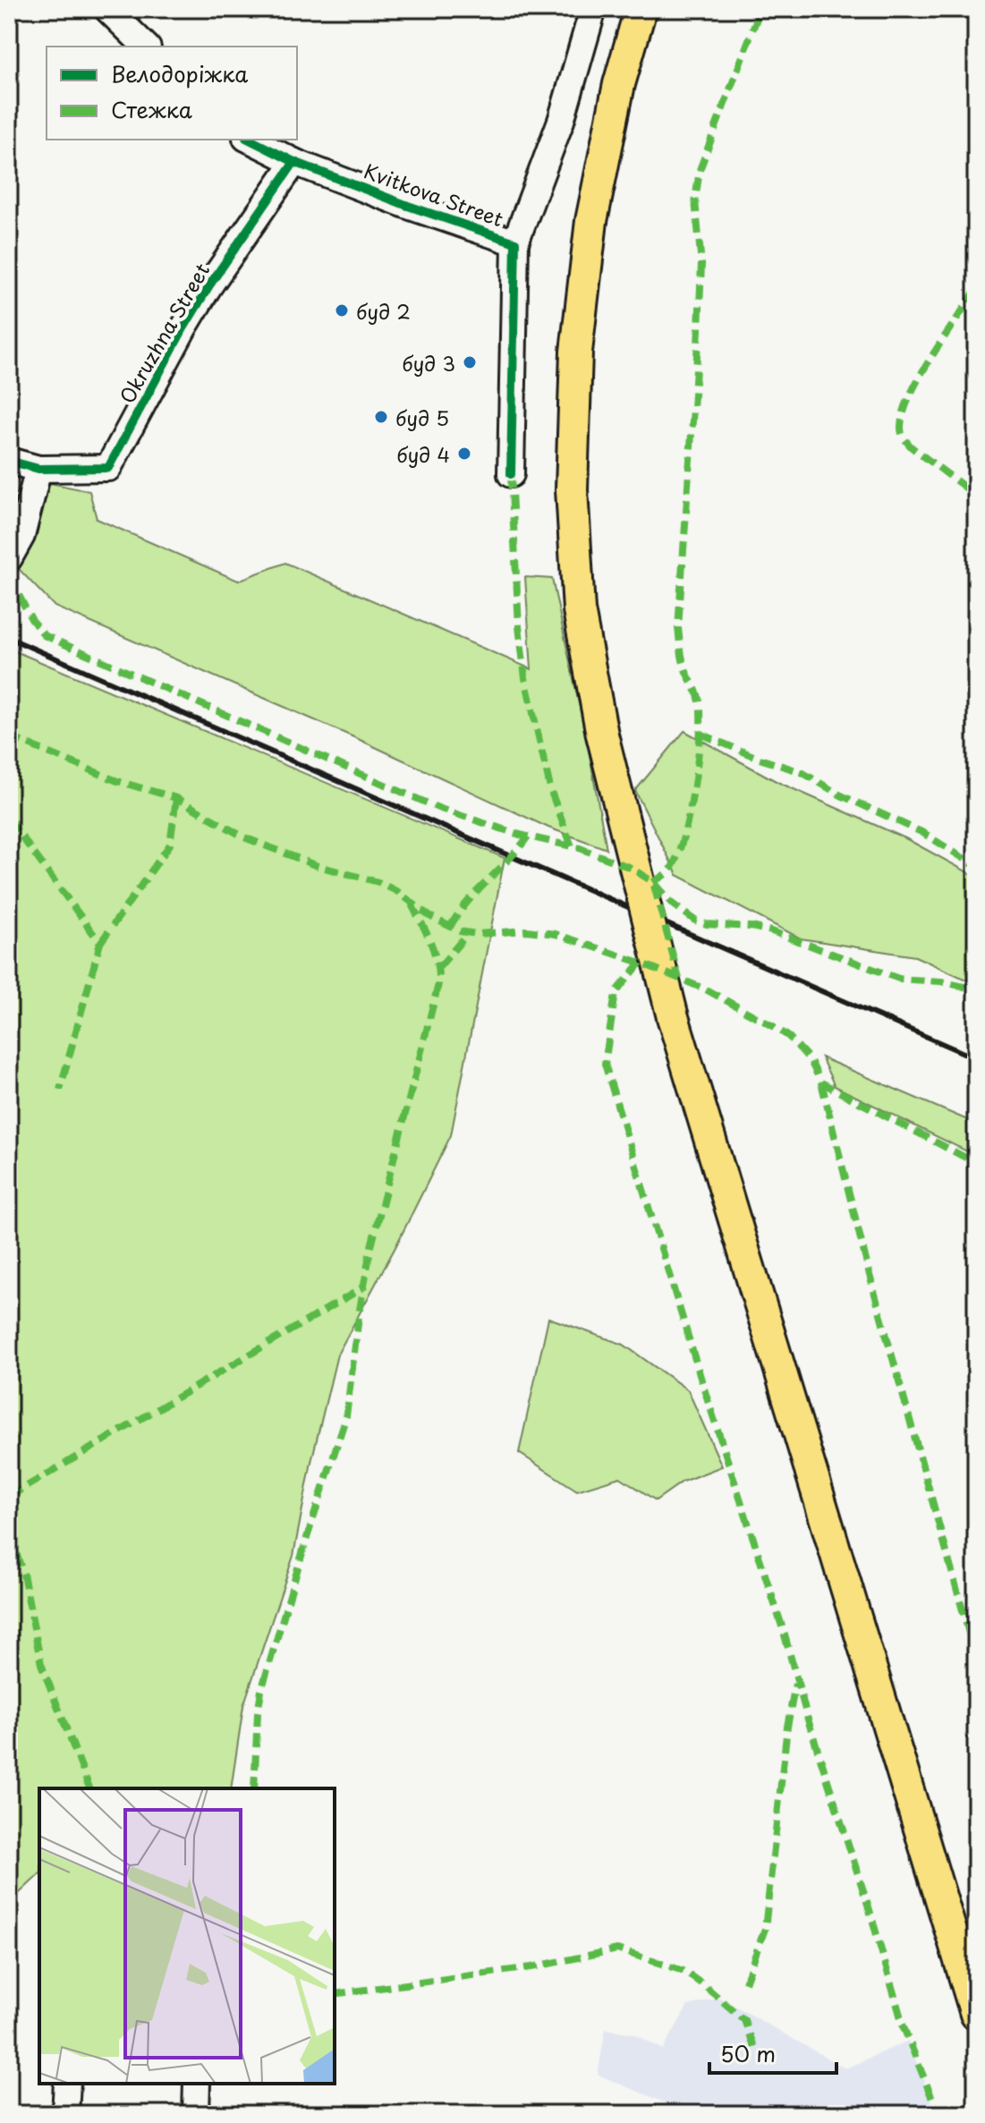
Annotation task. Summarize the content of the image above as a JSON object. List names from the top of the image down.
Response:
{
  "streets": {
    "street": ["Kvitkova Street", "Okruzhna Street"]
  },
  "crossings": [
    ["Kvitkova Street", "Okruzhna Street"]
  ],
  "places": [
    "буд 2",
    "буд 3",
    "буд 5",
    "буд 4"
  ],
  "legend": ["Велодоріжка", "Стежка"],
  "scale_bar": "50 m"
}
